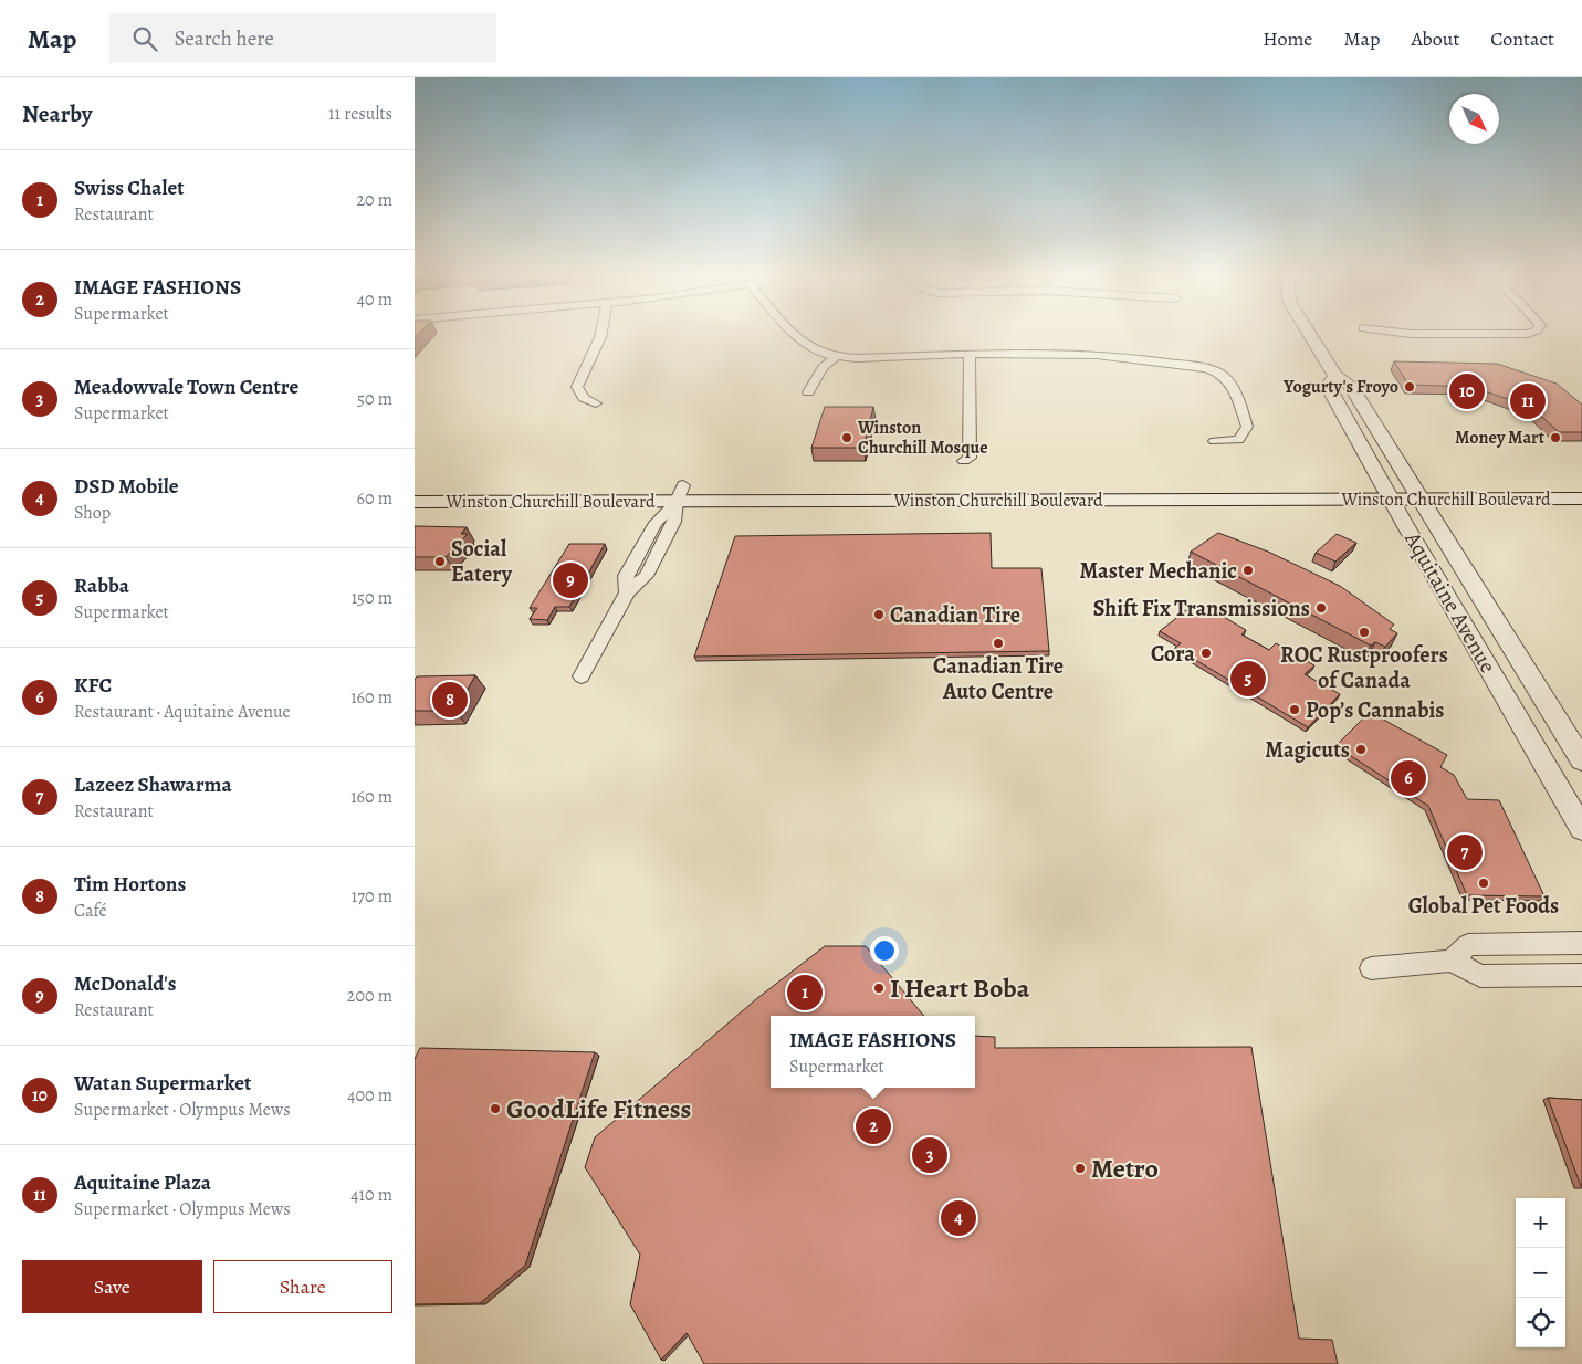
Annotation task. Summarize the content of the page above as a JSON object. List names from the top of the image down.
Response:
{
  "streets": {
    "main road": ["Winston Churchill Boulevard"],
    "street": ["Aquitaine Avenue"]
  },
  "crossings": [
    ["Winston Churchill Boulevard", "Aquitaine Avenue"]
  ],
  "places": [
    "Yogurty's Froyo",
    "Winston Churchill Mosque",
    "Money Mart",
    "Social Eatery",
    "Master Mechanic",
    "Shift Fix Transmissions",
    "Canadian Tire",
    "ROC Rustproofers of Canada",
    "Canadian Tire Auto Centre",
    "Cora",
    "Pop’s Cannabis",
    "Magicuts",
    "Global Pet Foods",
    "I Heart Boba",
    "GoodLife Fitness",
    "Metro"
  ],
  "north": "bottom right",
  "page": {
    "header": "Map",
    "search": "Search here",
    "nav": [
      "Home",
      "Map",
      "About",
      "Contact"
    ],
    "heading": ["Nearby", "11 results"],
    "list": [
      {
        "mark": "1",
        "name": "Swiss Chalet",
        "note": "Restaurant",
        "value": "20 m"
      },
      {
        "mark": "2",
        "name": "IMAGE FASHIONS",
        "note": "Supermarket",
        "value": "40 m"
      },
      {
        "mark": "3",
        "name": "Meadowvale Town Centre",
        "note": "Supermarket",
        "value": "50 m"
      },
      {
        "mark": "4",
        "name": "DSD Mobile",
        "note": "Shop",
        "value": "60 m"
      },
      {
        "mark": "5",
        "name": "Rabba",
        "note": "Supermarket",
        "value": "150 m"
      },
      {
        "mark": "6",
        "name": "KFC",
        "note": "Restaurant · Aquitaine Avenue",
        "value": "160 m"
      },
      {
        "mark": "7",
        "name": "Lazeez Shawarma",
        "note": "Restaurant",
        "value": "160 m"
      },
      {
        "mark": "8",
        "name": "Tim Hortons",
        "note": "Café",
        "value": "170 m"
      },
      {
        "mark": "9",
        "name": "McDonald's",
        "note": "Restaurant",
        "value": "200 m"
      },
      {
        "mark": "10",
        "name": "Watan Supermarket",
        "note": "Supermarket · Olympus Mews",
        "value": "400 m"
      },
      {
        "mark": "11",
        "name": "Aquitaine Plaza",
        "note": "Supermarket · Olympus Mews",
        "value": "410 m"
      }
    ],
    "pins": [
      "10",
      "11",
      "9",
      "5",
      "8",
      "6",
      "7",
      "1",
      "2",
      "3",
      "4"
    ],
    "popup": ["IMAGE FASHIONS", "Supermarket"],
    "map_buttons": ["+", "−"],
    "buttons": ["Save", "Share"]
  }
}
